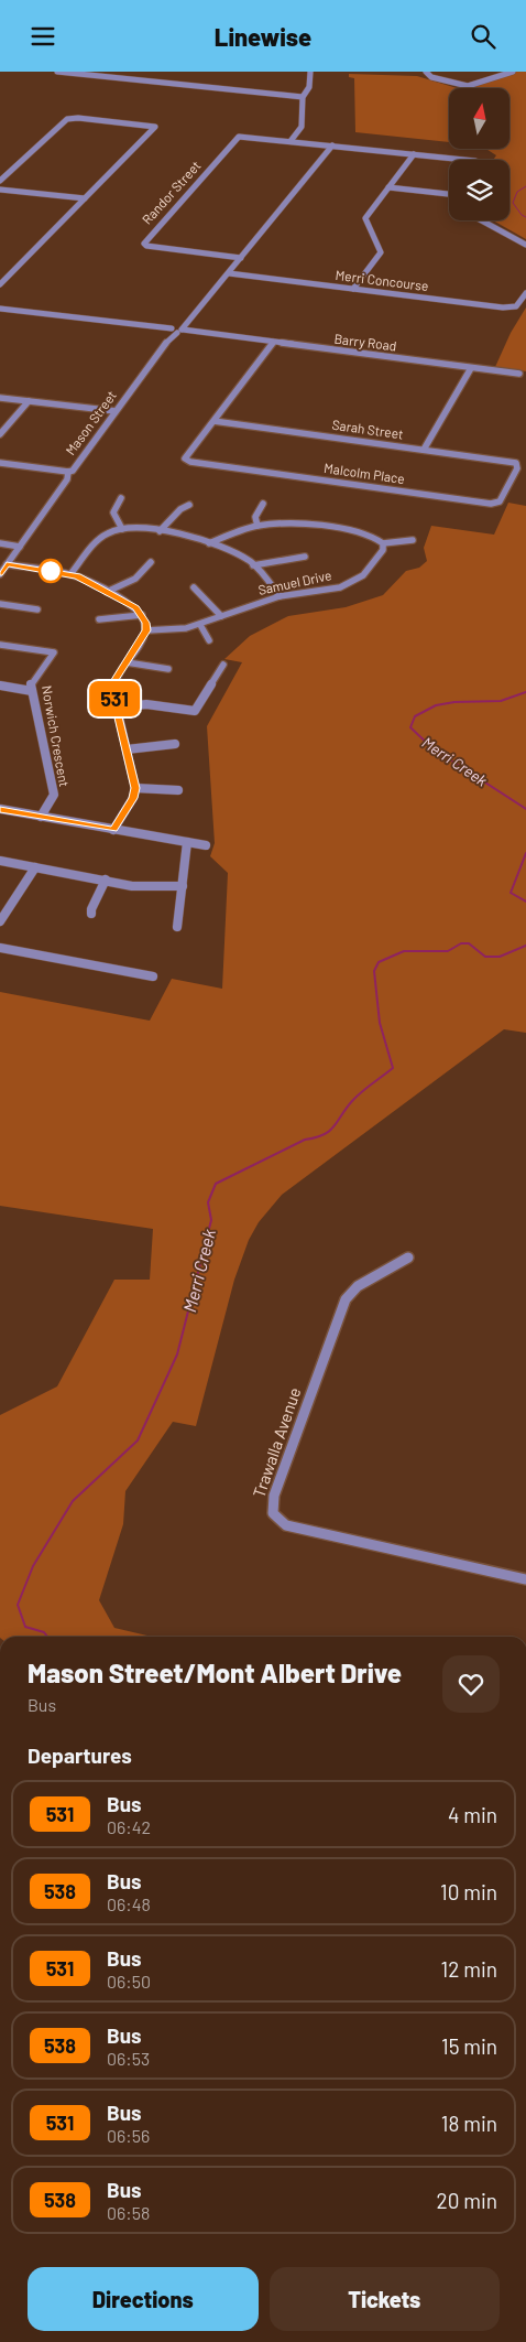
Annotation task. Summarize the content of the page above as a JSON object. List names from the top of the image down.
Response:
{
  "streets": {
    "street": [
      "Randor Street",
      "Merri Concourse",
      "Barry Road",
      "Mason Street",
      "Sarah Street",
      "Malcolm Place",
      "Samuel Drive",
      "Norwich Crescent",
      "Trawalla Avenue"
    ]
  },
  "crossings": [
    ["Randor Street", "Mason Street"],
    ["Merri Concourse", "Mason Street"],
    ["Barry Road", "Mason Street"],
    ["Sarah Street", "Malcolm Place"]
  ],
  "water": ["Merri Creek"],
  "lines": ["bus line 531"],
  "north": "top",
  "page": {
    "header": "Linewise",
    "on_map": "531",
    "heading": [
      ["Mason Street/Mont Albert Drive", "Bus"],
      "Departures"
    ],
    "list": [
      {
        "mark": "531",
        "name": "Bus",
        "note": "06:42",
        "value": "4 min"
      },
      {
        "mark": "538",
        "name": "Bus",
        "note": "06:48",
        "value": "10 min"
      },
      {
        "mark": "531",
        "name": "Bus",
        "note": "06:50",
        "value": "12 min"
      },
      {
        "mark": "538",
        "name": "Bus",
        "note": "06:53",
        "value": "15 min"
      },
      {
        "mark": "531",
        "name": "Bus",
        "note": "06:56",
        "value": "18 min"
      },
      {
        "mark": "538",
        "name": "Bus",
        "note": "06:58",
        "value": "20 min"
      }
    ],
    "buttons": ["Directions", "Tickets"]
  }
}
